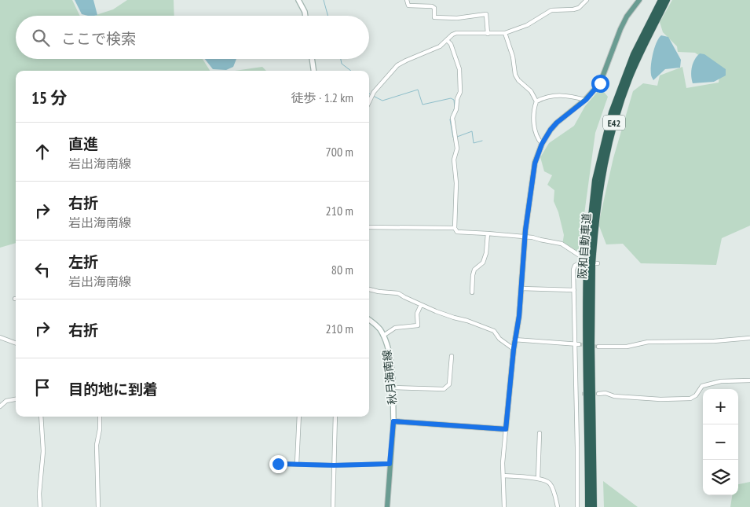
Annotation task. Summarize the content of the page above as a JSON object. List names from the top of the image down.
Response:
{
  "streets": {
    "highway": ["E42", "阪和自動車道"],
    "main road": ["秋月海南線"]
  },
  "page": {
    "search": "ここで検索",
    "heading": ["15 分", "徒歩 · 1.2 km"],
    "list": [
      ["直進", "岩出海南線", "700 m"],
      ["右折", "岩出海南線", "210 m"],
      ["左折", "岩出海南線", "80 m"],
      ["右折", "210 m"],
      "目的地に到着"
    ],
    "map_buttons": ["+", "−"]
  }
}
